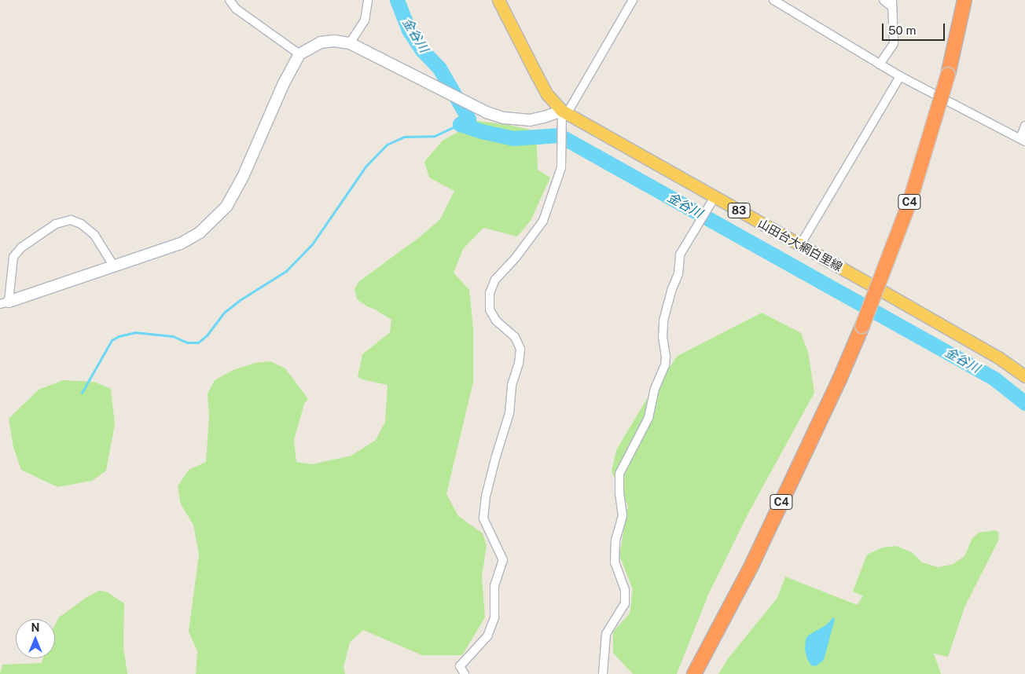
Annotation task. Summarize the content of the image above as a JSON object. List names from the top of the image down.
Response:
{
  "streets": {
    "highway": ["C4"],
    "main road": ["83", "山田台大網白里線"]
  },
  "water": ["金谷川"],
  "scale_bar": "50 m",
  "north": "top"
}
